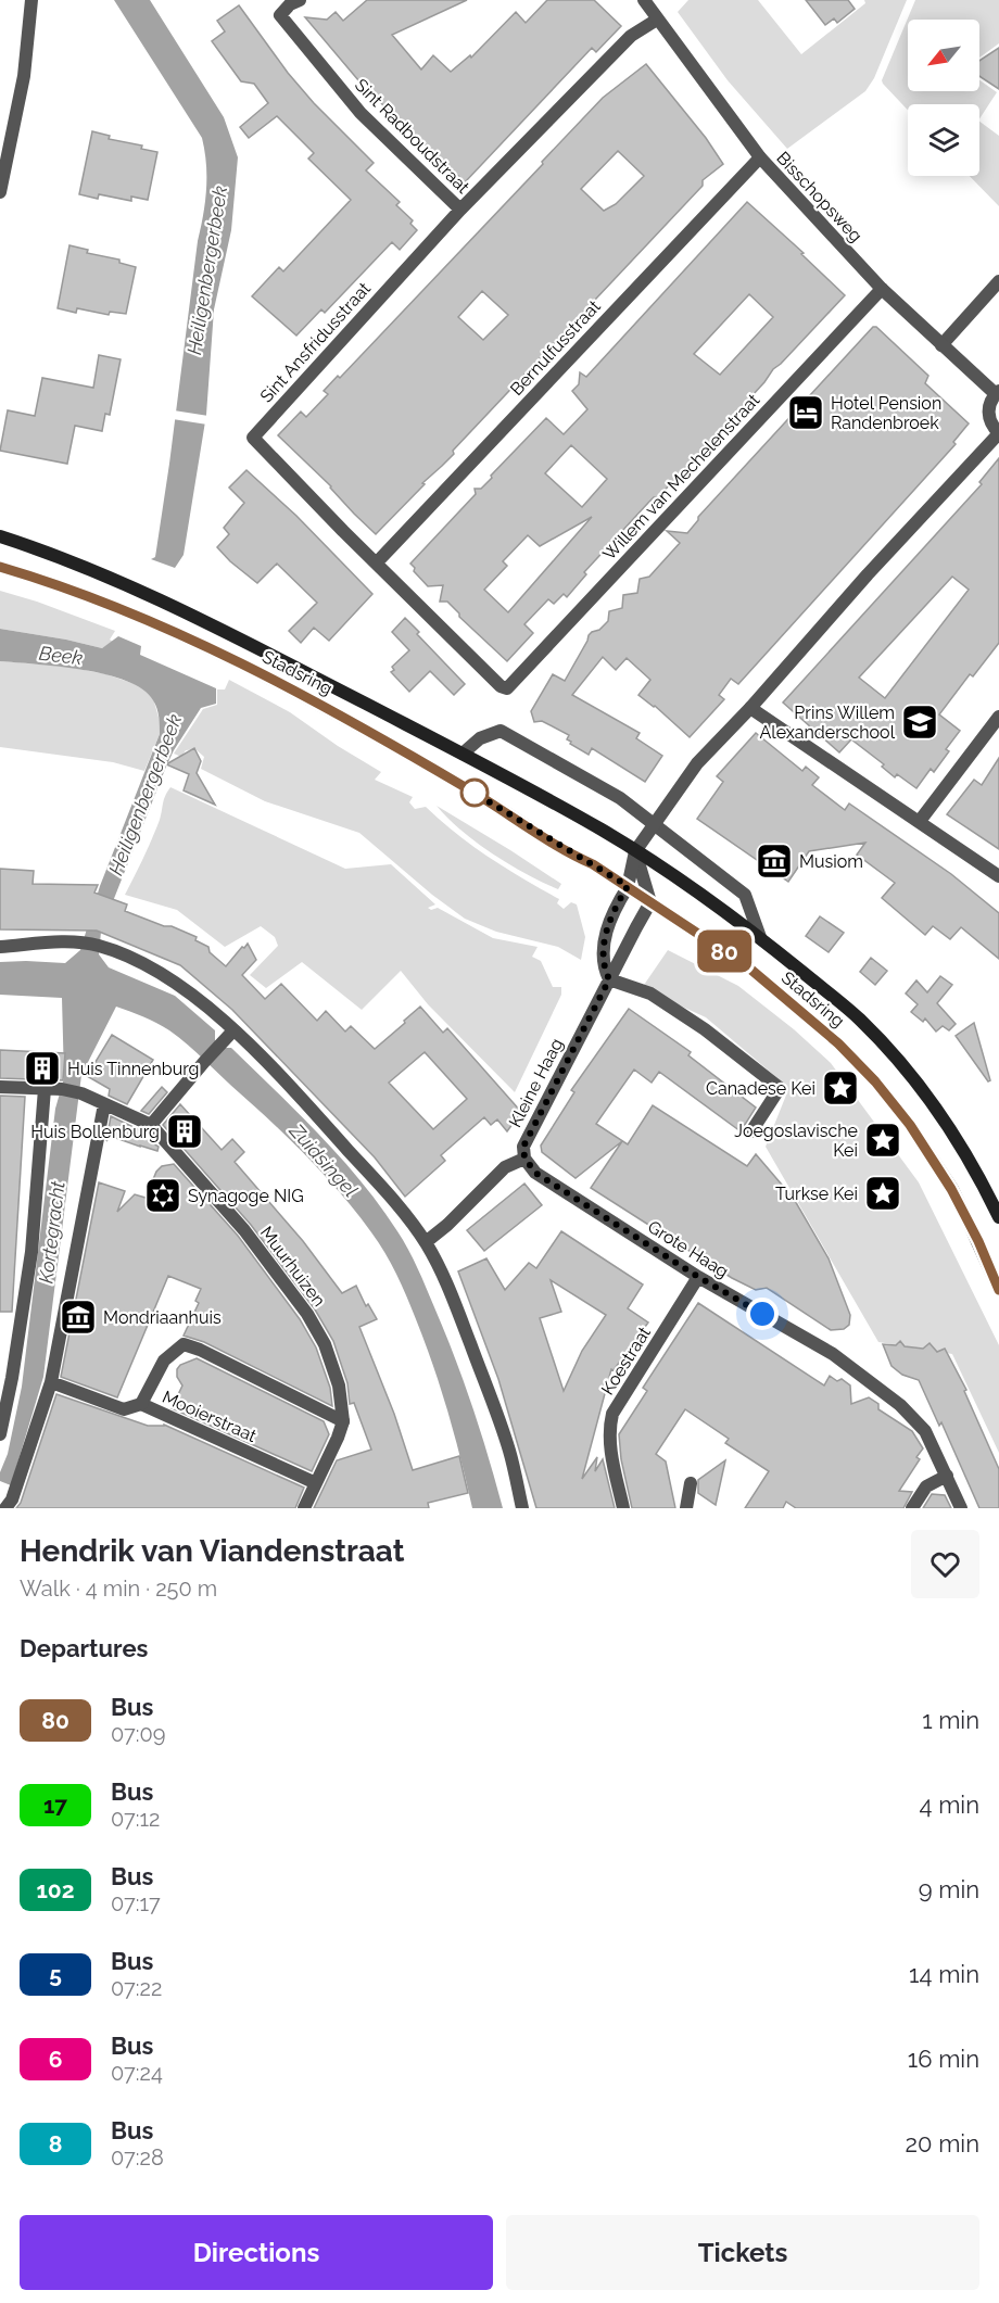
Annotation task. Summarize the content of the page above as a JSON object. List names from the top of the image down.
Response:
{
  "streets": {
    "main road": ["Stadsring"],
    "street": [
      "Sint Radboudstraat",
      "Bisschopsweg",
      "Sint Ansfridusstraat",
      "Bernulfusstraat",
      "Willem van Mechelenstraat",
      "Kleine Haag",
      "Grote Haag",
      "Muurhuizen",
      "Koestraat",
      "Mooierstraat"
    ]
  },
  "crossings": [
    ["Sint Radboudstraat", "Sint Ansfridusstraat"],
    ["Bisschopsweg", "Sint Ansfridusstraat"],
    ["Bisschopsweg", "Bernulfusstraat"],
    ["Bisschopsweg", "Willem van Mechelenstraat"],
    ["Sint Ansfridusstraat", "Bernulfusstraat"],
    ["Sint Ansfridusstraat", "Willem van Mechelenstraat"],
    ["Stadsring", "Kleine Haag"],
    ["Kleine Haag", "Grote Haag"],
    ["Grote Haag", "Koestraat"]
  ],
  "water": [
    "Heiligenbergerbeek",
    "Beek",
    "Zuidsingel",
    "Kortegracht"
  ],
  "places": {
    "hotel": ["Hotel Pension Randenbroek"],
    "school or university": ["Prins Willem Alexanderschool"],
    "museum": ["Musiom", "Mondriaanhuis"],
    "building": ["Huis Tinnenburg", "Huis Bollenburg"],
    "place": ["Canadese Kei", "Joegoslavische Kei", "Turkse Kei"],
    "synagogue": ["Synagoge NIG"]
  },
  "lines": ["bus line 80"],
  "north": "bottom left",
  "page": {
    "on_map": "80",
    "heading": [
      ["Hendrik van Viandenstraat", "Walk · 4 min · 250 m"],
      "Departures"
    ],
    "list": [
      {
        "mark": "80",
        "name": "Bus",
        "note": "07:09",
        "value": "1 min"
      },
      {
        "mark": "17",
        "name": "Bus",
        "note": "07:12",
        "value": "4 min"
      },
      {
        "mark": "102",
        "name": "Bus",
        "note": "07:17",
        "value": "9 min"
      },
      {
        "mark": "5",
        "name": "Bus",
        "note": "07:22",
        "value": "14 min"
      },
      {
        "mark": "6",
        "name": "Bus",
        "note": "07:24",
        "value": "16 min"
      },
      {
        "mark": "8",
        "name": "Bus",
        "note": "07:28",
        "value": "20 min"
      }
    ],
    "buttons": ["Directions", "Tickets"]
  }
}
